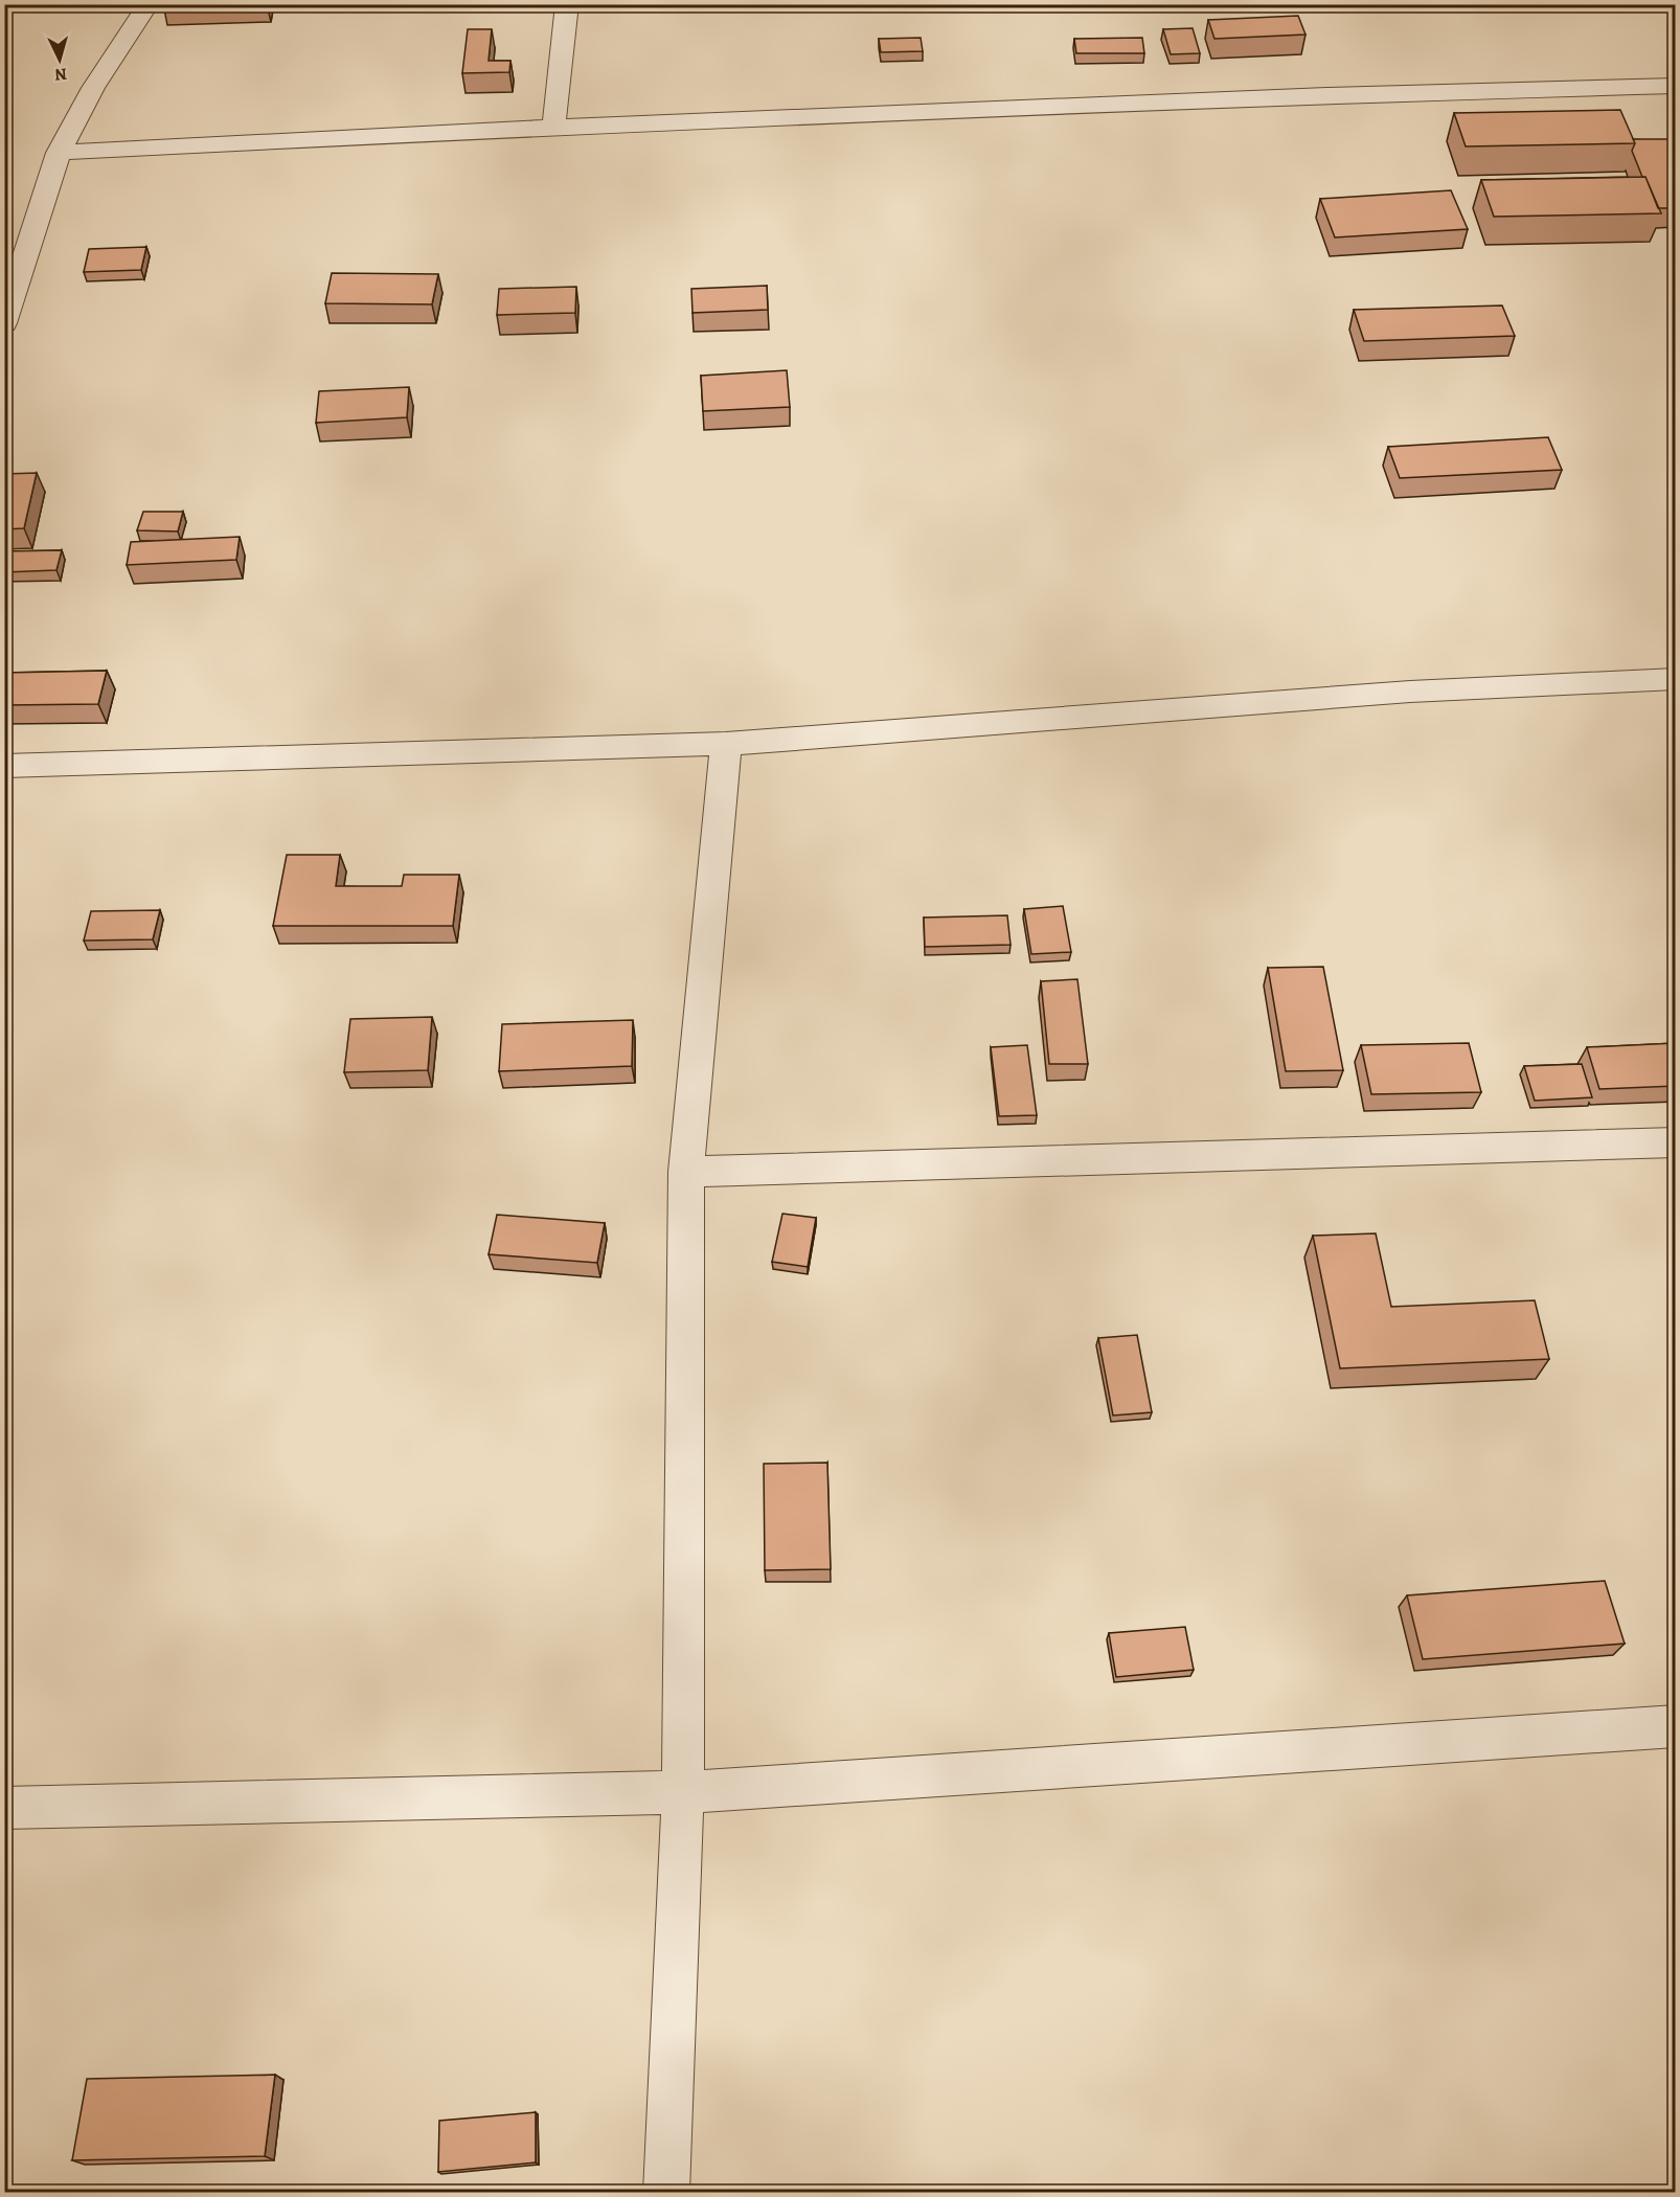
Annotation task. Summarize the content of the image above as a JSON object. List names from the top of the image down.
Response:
{
  "north": "bottom"
}
